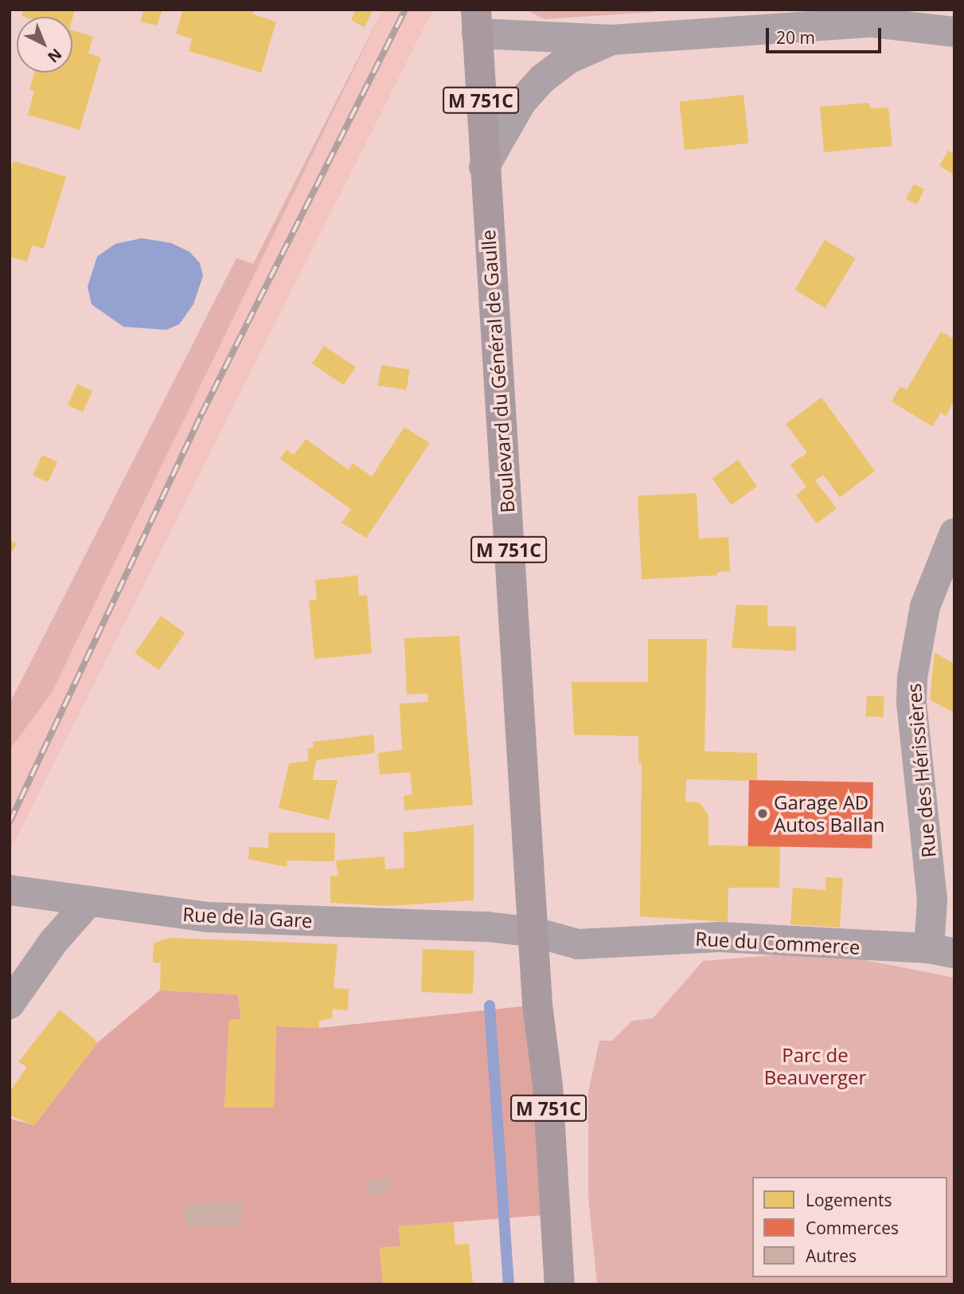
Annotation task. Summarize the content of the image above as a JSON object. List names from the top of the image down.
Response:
{
  "streets": {
    "main road": ["M 751C", "Boulevard du Général de Gaulle"],
    "street": ["Rue des Hérissières", "Rue de la Gare", "Rue du Commerce"]
  },
  "crossings": [
    ["M 751C", "Boulevard du Général de Gaulle"],
    ["M 751C", "Rue de la Gare"],
    ["M 751C", "Rue du Commerce"],
    ["Boulevard du Général de Gaulle", "Rue de la Gare"],
    ["Boulevard du Général de Gaulle", "Rue du Commerce"],
    ["Rue des Hérissières", "Rue du Commerce"],
    ["Rue de la Gare", "Rue du Commerce"]
  ],
  "parks": ["Parc de Beauverger"],
  "places": ["Garage AD Autos Ballan"],
  "legend": ["Logements", "Commerces", "Autres"],
  "scale_bar": "20 m",
  "north": "bottom right"
}
